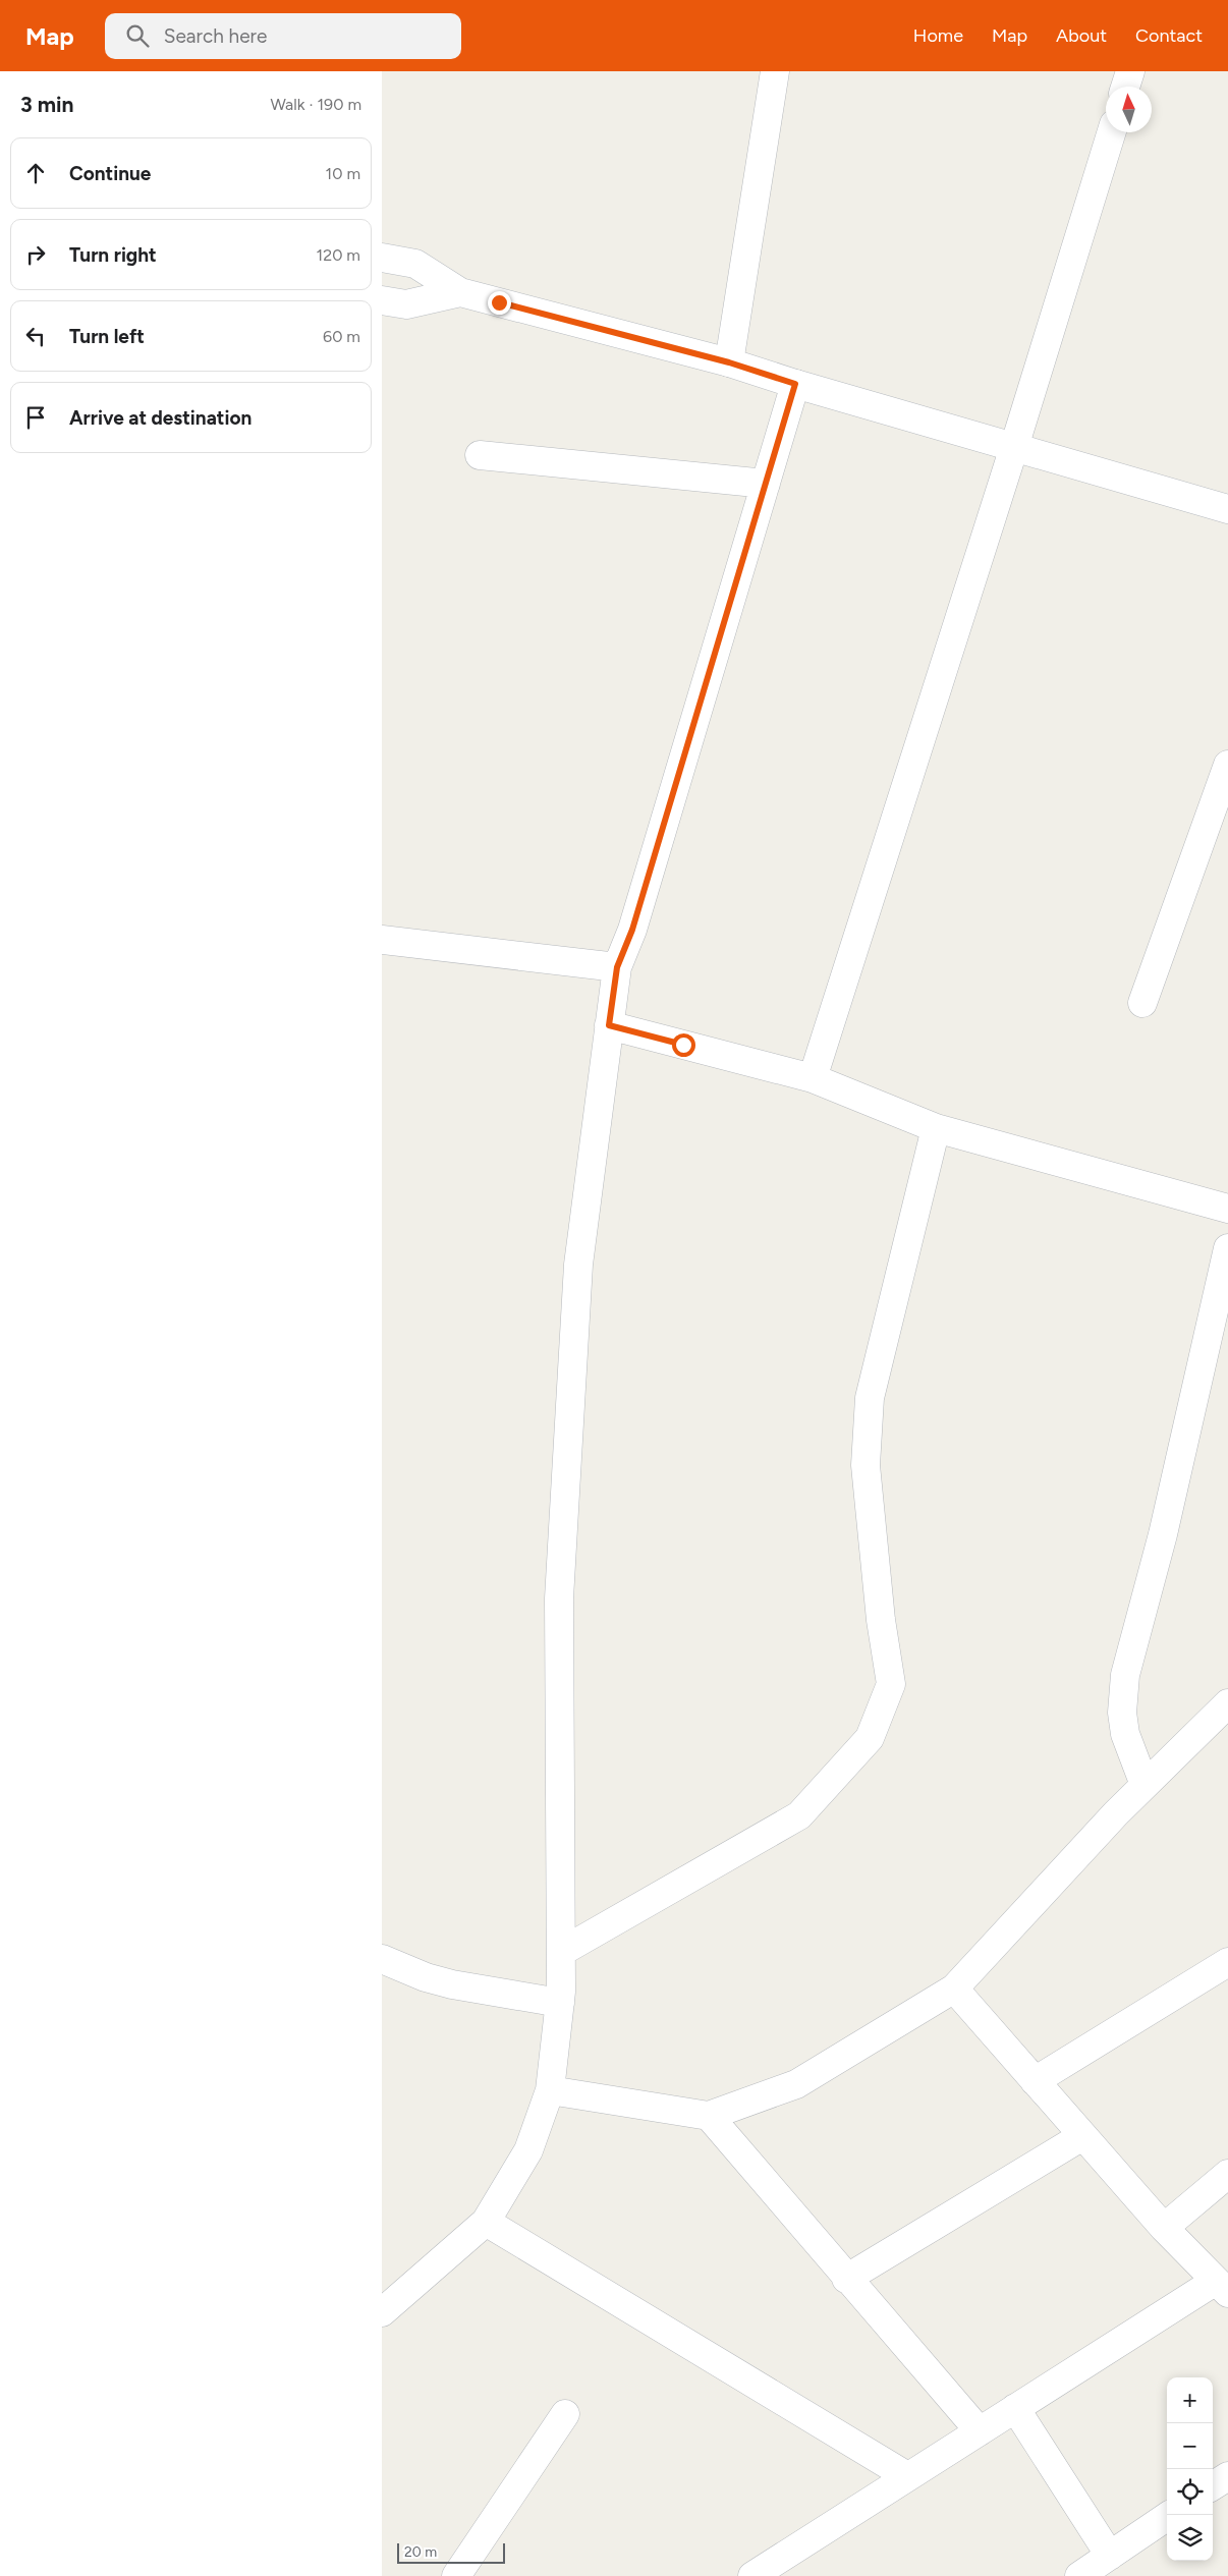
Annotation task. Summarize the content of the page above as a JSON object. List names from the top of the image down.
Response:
{
  "scale_bar": "20 m",
  "north": "top",
  "page": {
    "header": "Map",
    "search": "Search here",
    "nav": [
      "Home",
      "Map",
      "About",
      "Contact"
    ],
    "heading": ["3 min", "Walk · 190 m"],
    "list": [
      ["Continue", "10 m"],
      ["Turn right", "120 m"],
      ["Turn left", "60 m"],
      "Arrive at destination"
    ],
    "map_buttons": ["+", "−"],
    "scale": "20 m"
  }
}
